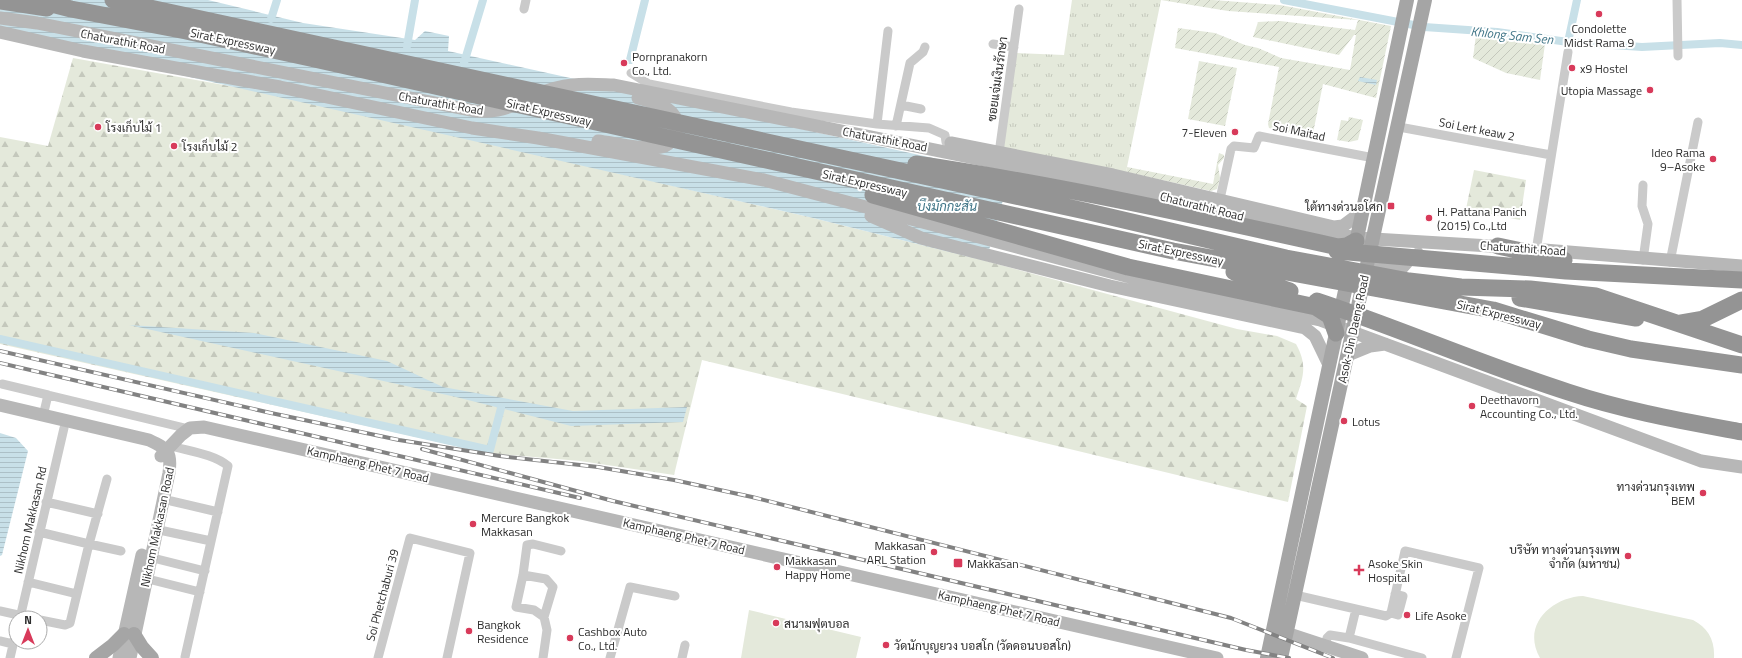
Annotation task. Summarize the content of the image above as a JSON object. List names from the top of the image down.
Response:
{
  "streets": {
    "highway": ["Sirat Expressway"],
    "main road": [
      "Chaturathit Road",
      "Asok-Din Daeng Road",
      "Kamphaeng Phet 7 Road",
      "Nikhom Makkasan Road"
    ],
    "street": [
      "ซอยแจ่มเงินรักษา",
      "Soi Lert keaw 2",
      "Soi Maitad",
      "Nikhom Makkasan Rd",
      "Soi Phetchaburi 39"
    ]
  },
  "crossings": [
    ["Soi Lert keaw 2", "Asok-Din Daeng Road"],
    ["Soi Maitad", "Asok-Din Daeng Road"],
    ["Nikhom Makkasan Rd", "Nikhom Makkasan Road"]
  ],
  "water": ["Khlong Sam Sen", "บึงมักกะสัน"],
  "places": {
    "other": [
      "Condolette Midst Rama 9",
      "Pornpranakorn Co., Ltd.",
      "x9 Hostel",
      "Utopia Massage",
      "โรงเก็บไม้ 1",
      "7-Eleven",
      "โรงเก็บไม้ 2",
      "Ideo Rama 9–Asoke",
      "H. Pattana Panich (2015) Co.,Ltd",
      "Deethavorn Accounting Co., Ltd.",
      "Lotus",
      "ทางด่วนกรุงเทพ BEM",
      "Mercure Bangkok Makkasan",
      "Makkasan ARL Station",
      "บริษัท ทางด่วนกรุงเทพ จำกัด (มหาชน)",
      "Makkasan Happy Home",
      "Life Asoke",
      "สนามฟุตบอล",
      "Bangkok Residence",
      "Cashbox Auto Co., Ltd.",
      "วัดนักบุญยวง บอสโก (วัดดอนบอสโก)"
    ],
    "transit": ["ใต้ทางด่วนอโศก", "Makkasan"],
    "health": ["Asoke Skin Hospital"]
  },
  "north": "top"
}
